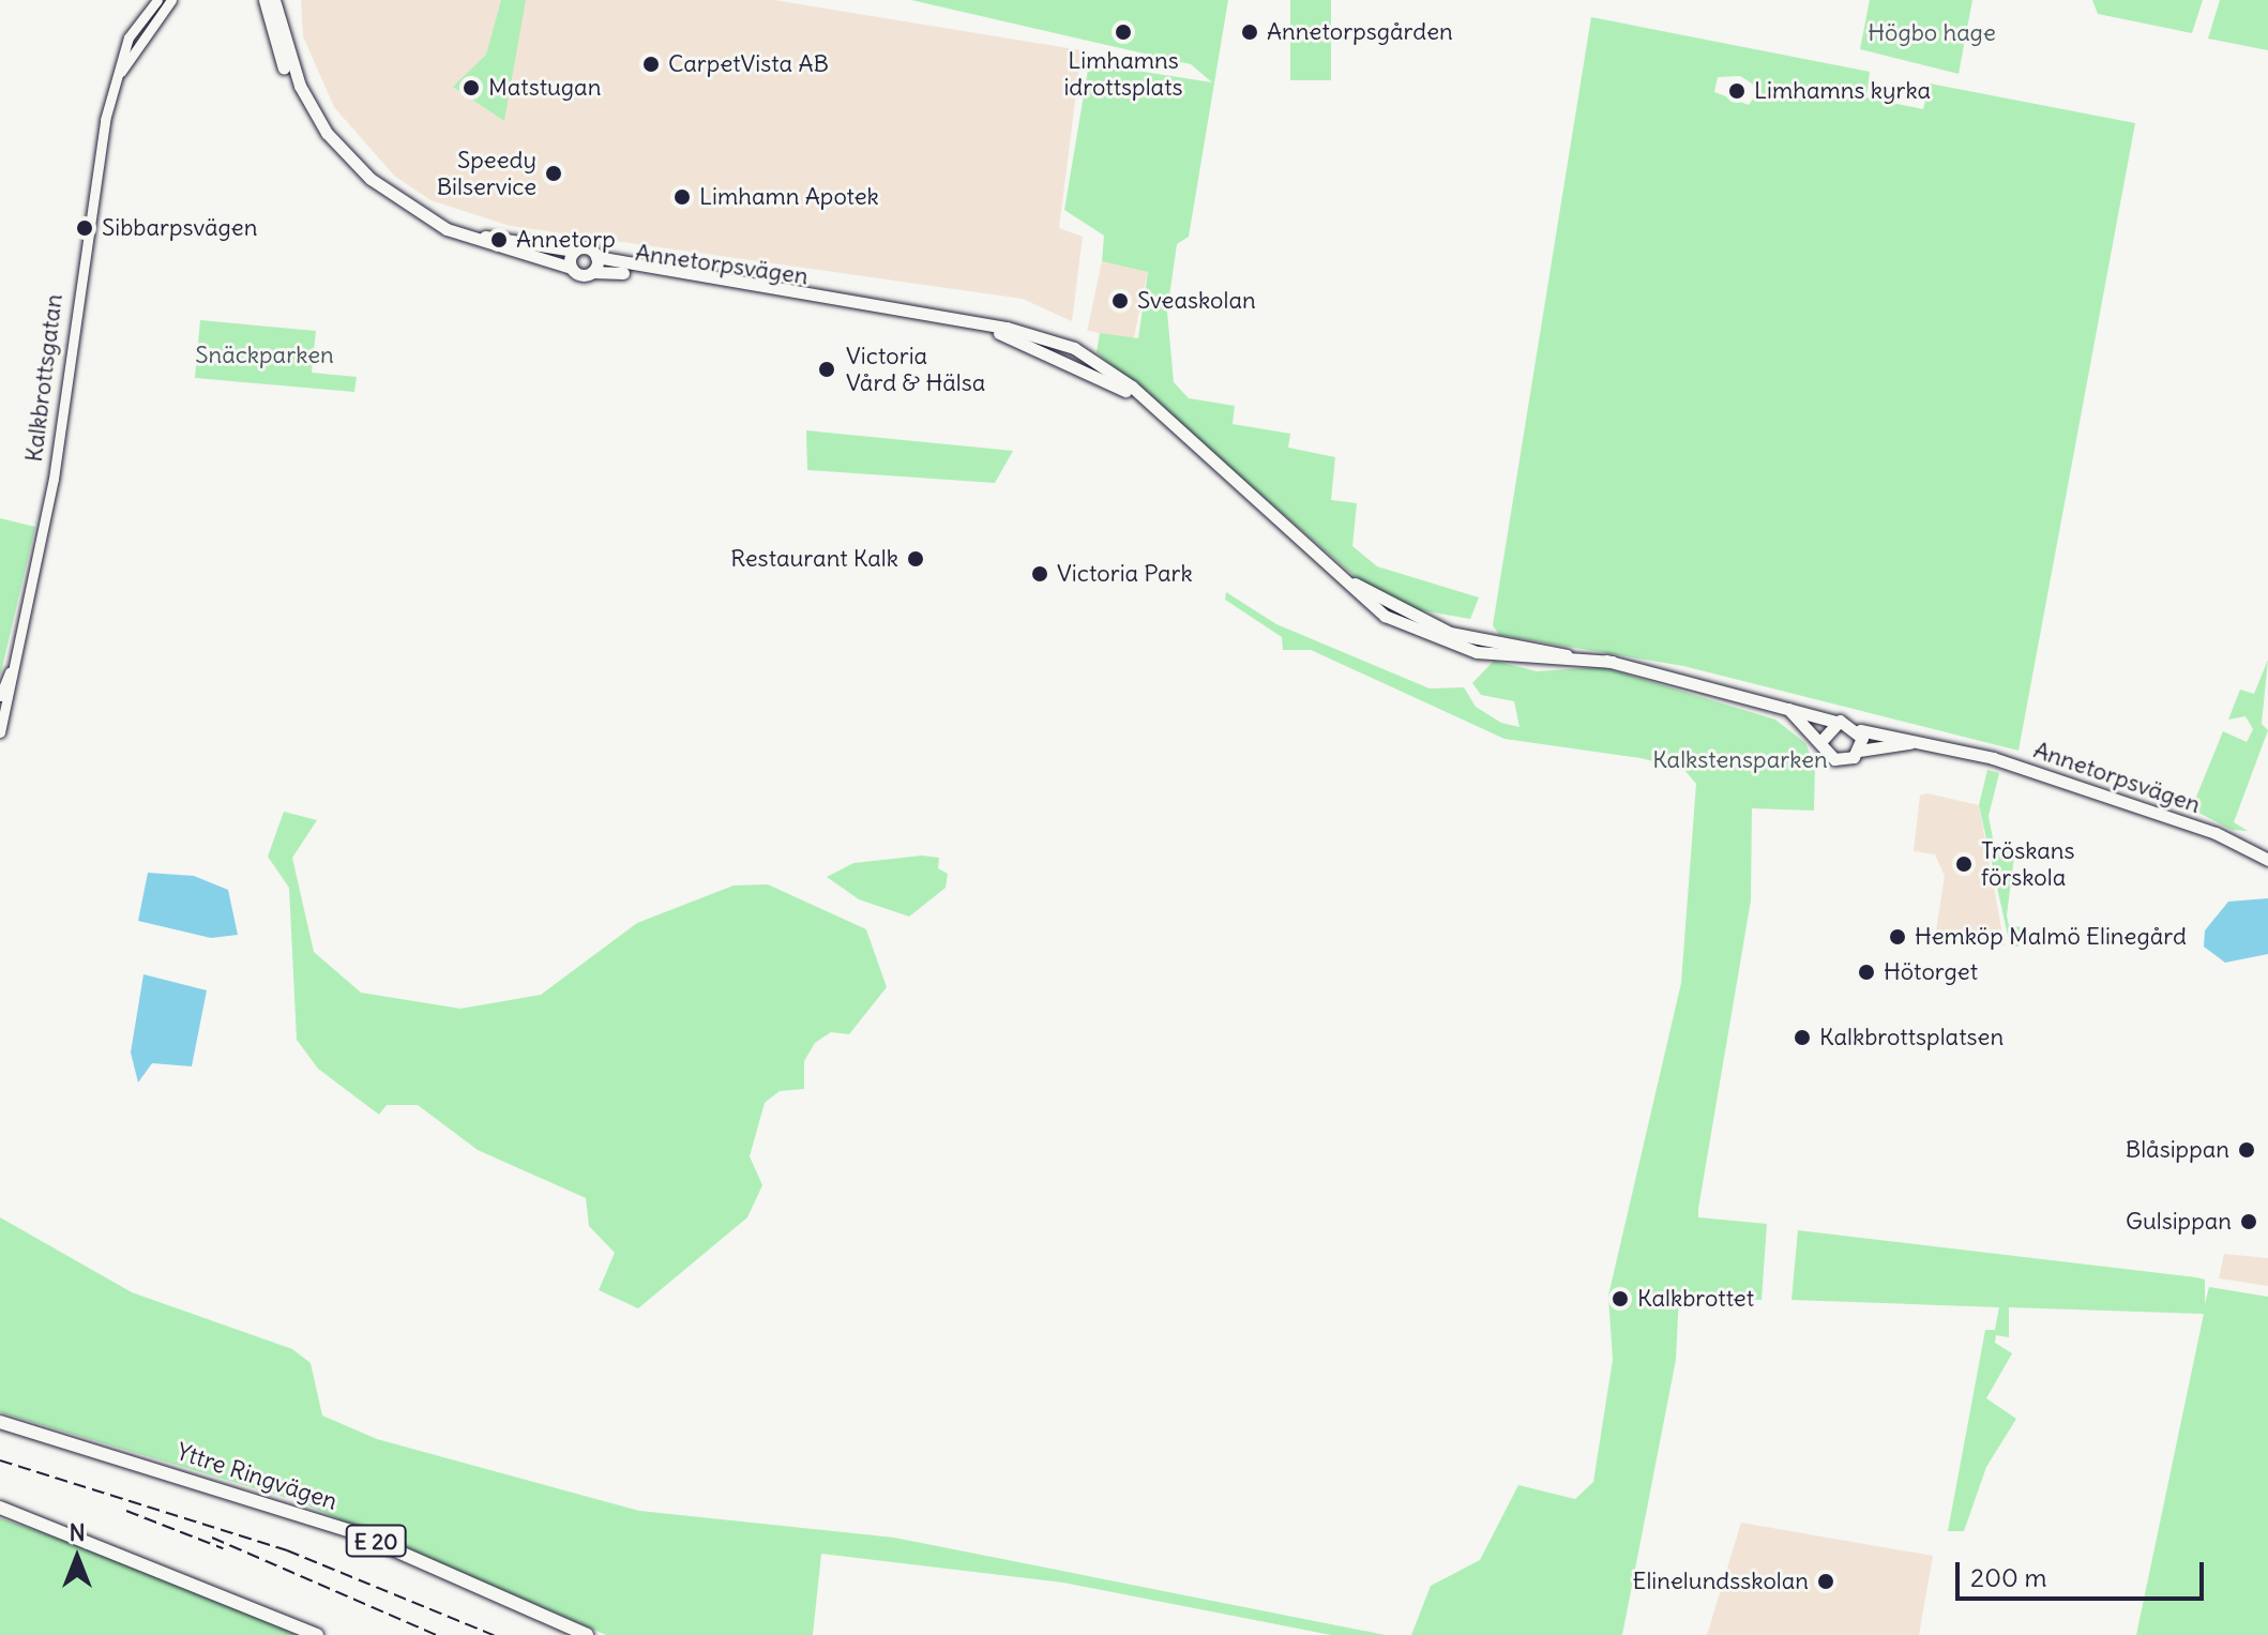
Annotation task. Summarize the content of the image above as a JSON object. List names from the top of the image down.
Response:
{
  "streets": {
    "highway": ["Yttre Ringvägen", "E 20"],
    "main road": ["Annetorpsvägen"],
    "street": ["Kalkbrottsgatan"]
  },
  "parks": ["Högbo hage", "Snäckparken", "Kalkstensparken"],
  "places": [
    "Limhamns idrottsplats",
    "Annetorpsgården",
    "CarpetVista AB",
    "Matstugan",
    "Limhamns kyrka",
    "Speedy Bilservice",
    "Limhamn Apotek",
    "Sibbarpsvägen",
    "Annetorp",
    "Sveaskolan",
    "Victoria Vård & Hälsa",
    "Restaurant Kalk",
    "Victoria Park",
    "Tröskans förskola",
    "Hemköp Malmö Elinegård",
    "Hötorget",
    "Kalkbrottsplatsen",
    "Blåsippan",
    "Gulsippan",
    "Kalkbrottet",
    "Elinelundsskolan"
  ],
  "scale_bar": "200 m",
  "north": "top"
}
